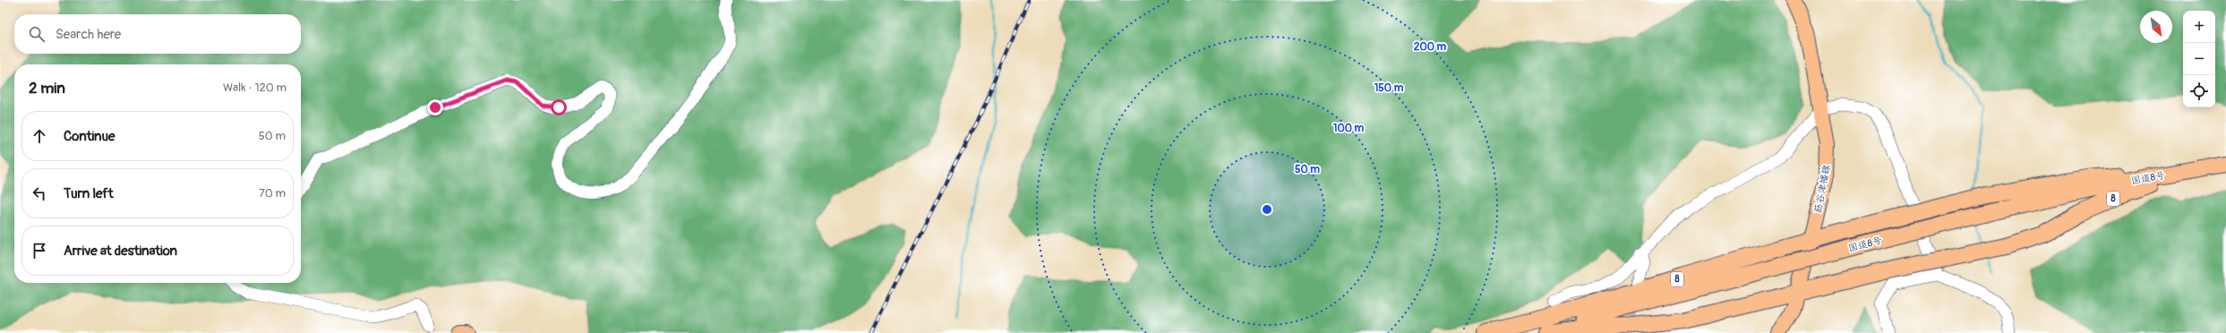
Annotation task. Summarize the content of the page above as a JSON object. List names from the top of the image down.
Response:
{
  "streets": {
    "highway": ["国道8号", "8"],
    "main road": ["莇谷津幡線"]
  },
  "crossings": [
    ["国道8号", "8"],
    ["莇谷津幡線", "8"]
  ],
  "north": "bottom right",
  "page": {
    "map_buttons": ["+", "−"],
    "search": "Search here",
    "heading": ["2 min", "Walk · 120 m"],
    "list": [
      ["Continue", "50 m"],
      ["Turn left", "70 m"],
      "Arrive at destination"
    ]
  },
  "rings": [
    "200 m",
    "150 m",
    "100 m",
    "50 m"
  ]
}
